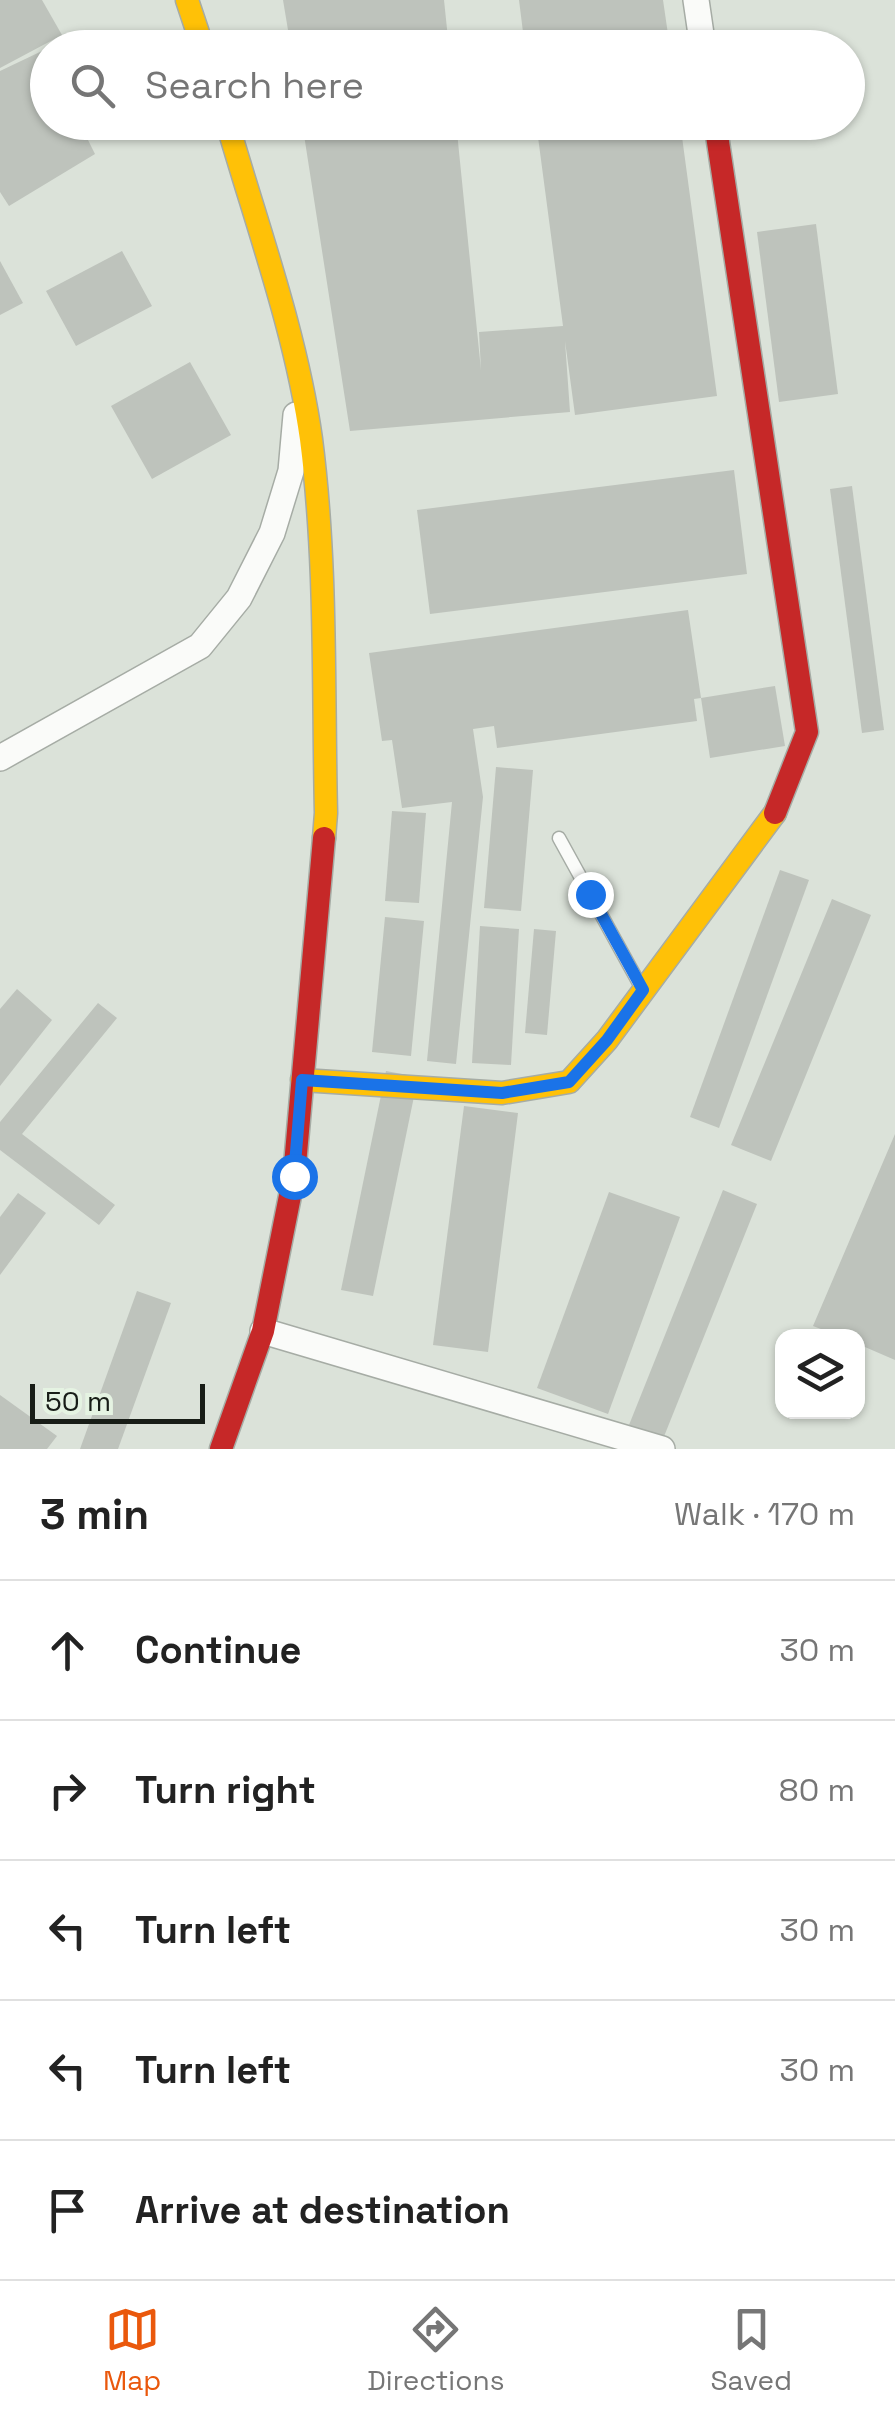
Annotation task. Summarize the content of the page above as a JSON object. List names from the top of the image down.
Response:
{
  "scale_bar": "50 m",
  "page": {
    "search": "Search here",
    "scale": "50 m",
    "heading": ["3 min", "Walk · 170 m"],
    "list": [
      ["Continue", "30 m"],
      ["Turn right", "80 m"],
      ["Turn left", "30 m"],
      ["Turn left", "30 m"],
      "Arrive at destination"
    ],
    "nav": ["Map", "Directions", "Saved"]
  }
}
